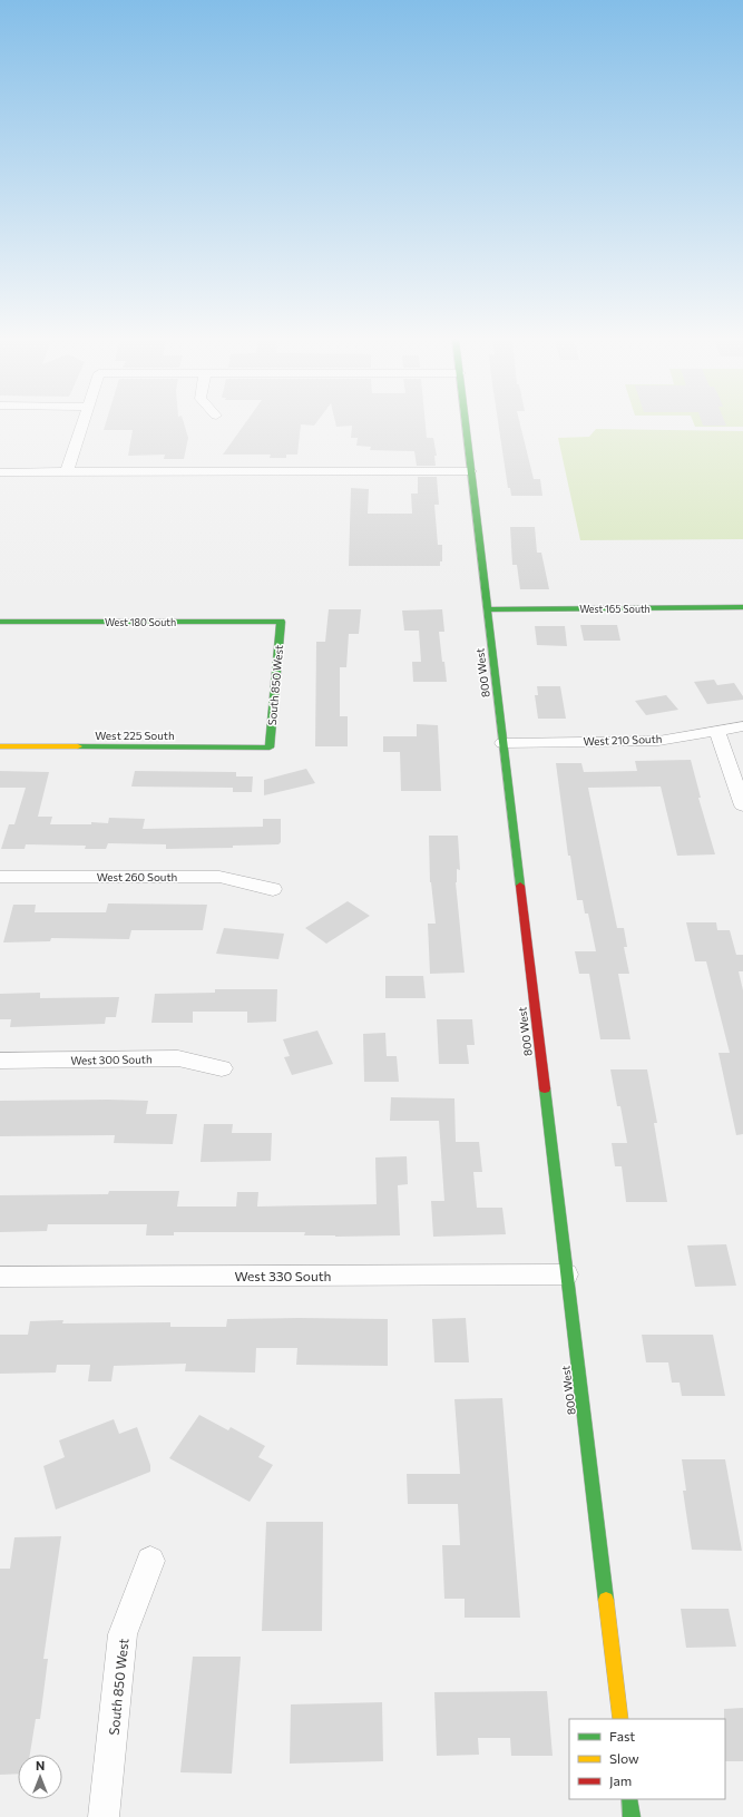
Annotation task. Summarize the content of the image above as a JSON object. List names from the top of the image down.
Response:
{
  "streets": {
    "street": [
      "West 165 South",
      "West 180 South",
      "800 West",
      "South 850 West",
      "West 225 South",
      "West 210 South",
      "West 260 South",
      "West 300 South",
      "West 330 South"
    ]
  },
  "crossings": [
    ["West 165 South", "800 West"],
    ["West 180 South", "South 850 West"],
    ["800 West", "West 210 South"],
    ["800 West", "West 330 South"],
    ["South 850 West", "West 225 South"]
  ],
  "legend": ["Fast", "Slow", "Jam"],
  "north": "top"
}
